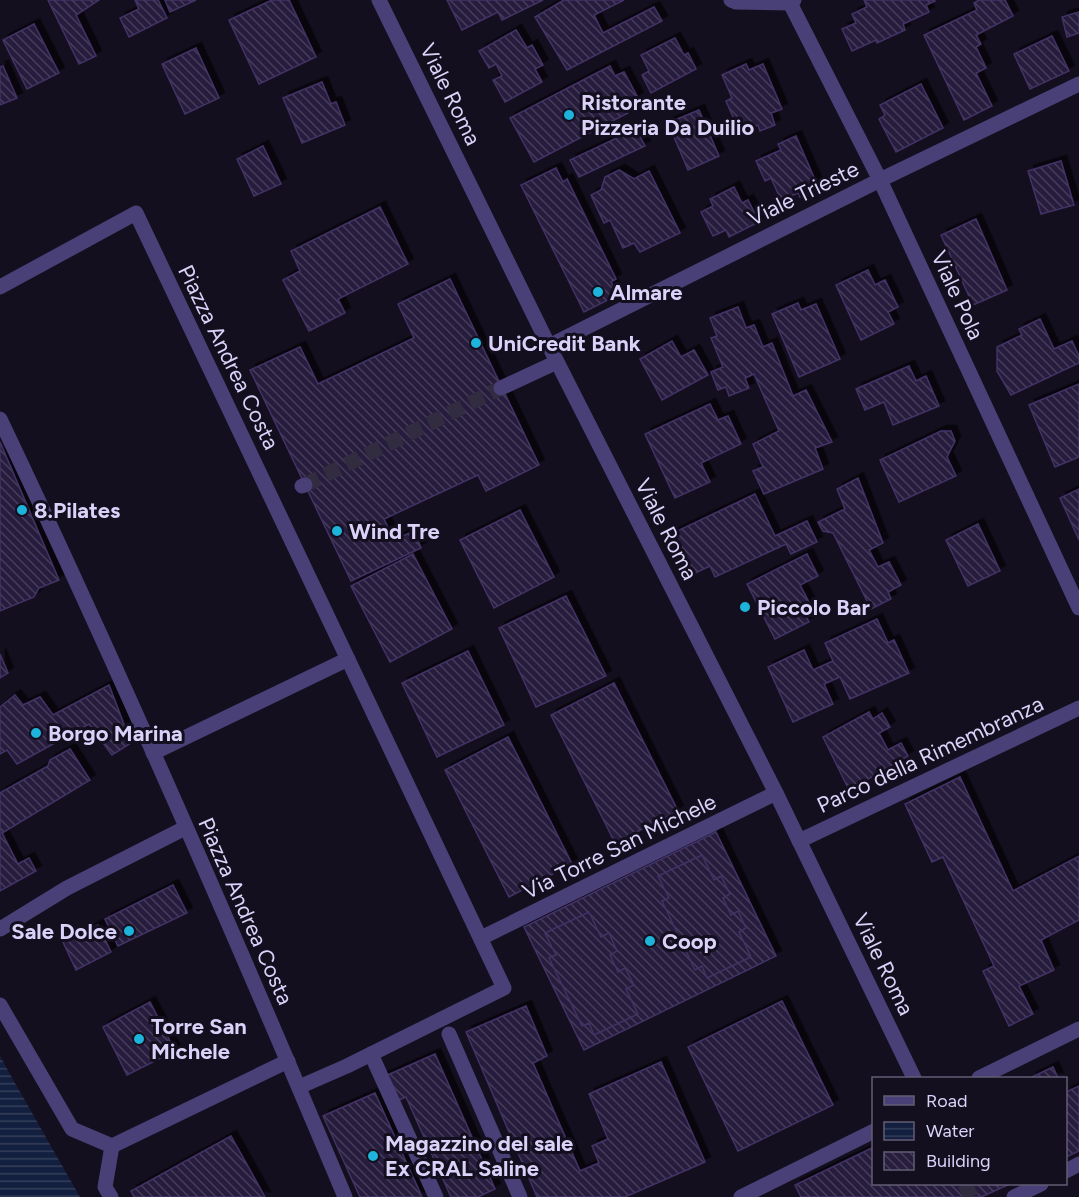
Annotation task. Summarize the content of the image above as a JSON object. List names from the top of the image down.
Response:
{
  "streets": {
    "street": [
      "Viale Roma",
      "Viale Trieste",
      "Viale Pola",
      "Piazza Andrea Costa",
      "Parco della Rimembranza",
      "Via Torre San Michele"
    ]
  },
  "crossings": [
    ["Viale Roma", "Viale Trieste"],
    ["Viale Roma", "Parco della Rimembranza"],
    ["Viale Roma", "Via Torre San Michele"],
    ["Viale Trieste", "Viale Pola"],
    ["Piazza Andrea Costa", "Via Torre San Michele"]
  ],
  "places": [
    "Ristorante Pizzeria Da Duilio",
    "Almare",
    "UniCredit Bank",
    "8.Pilates",
    "Wind Tre",
    "Piccolo Bar",
    "Borgo Marina",
    "Sale Dolce",
    "Coop",
    "Torre San Michele",
    "Magazzino del sale Ex CRAL Saline"
  ],
  "legend": ["Road", "Water", "Building"]
}
